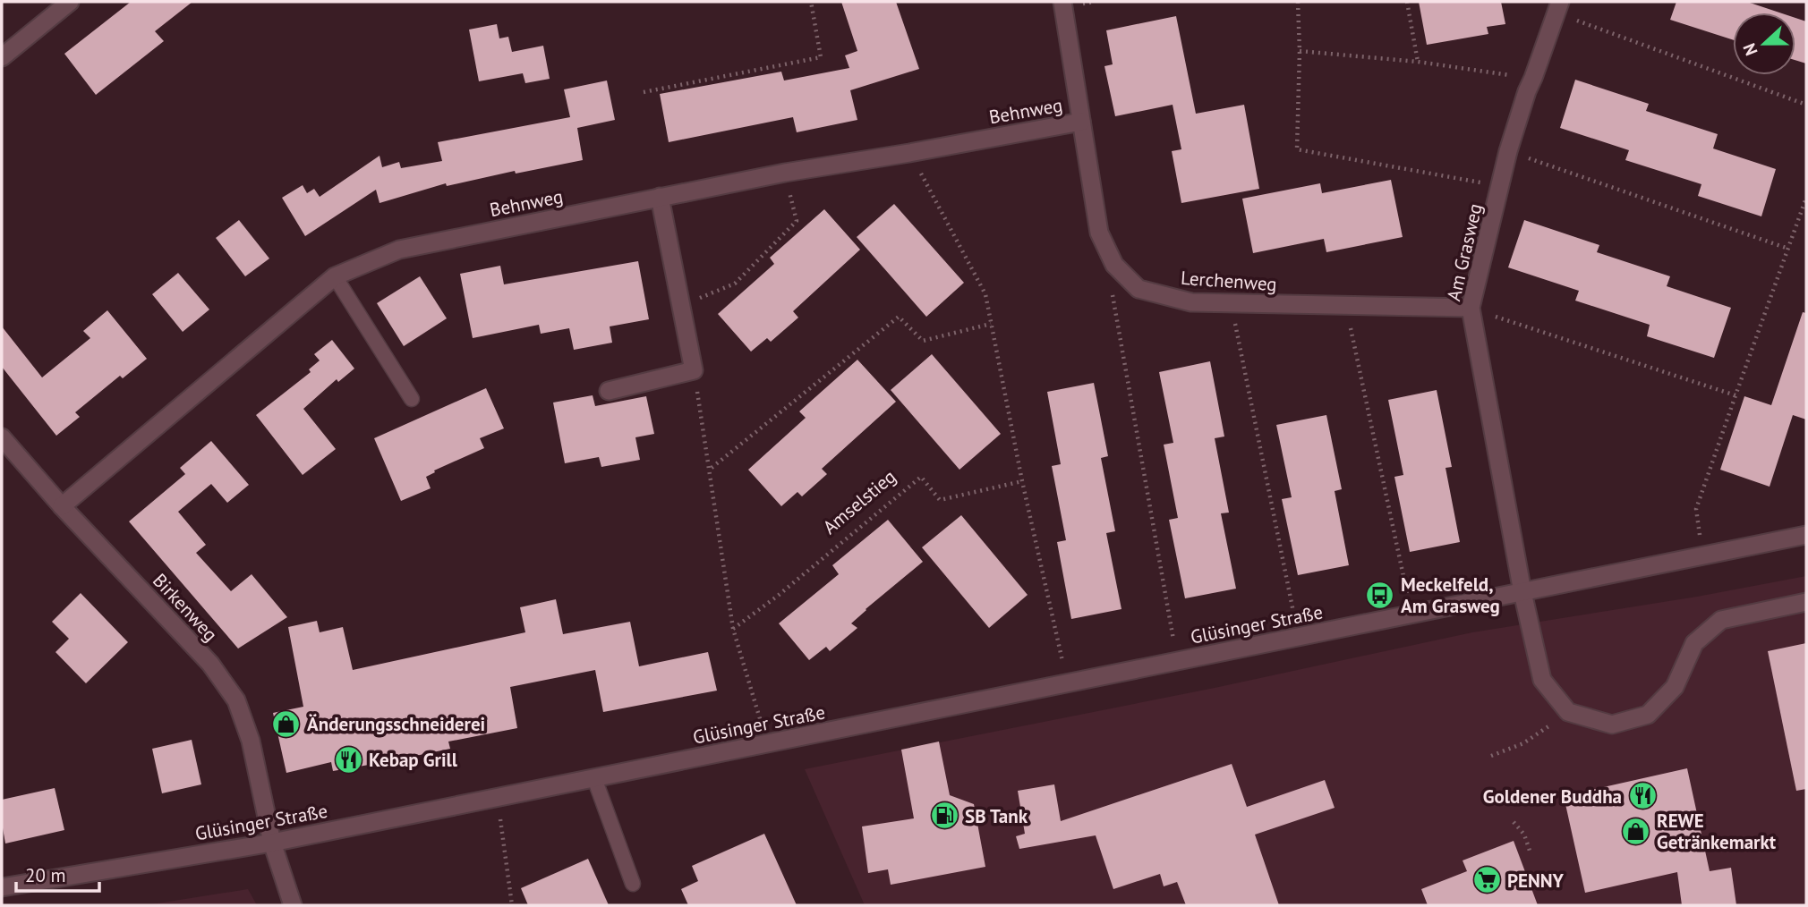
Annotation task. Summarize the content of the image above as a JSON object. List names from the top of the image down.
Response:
{
  "streets": {
    "street": [
      "Behnweg",
      "Am Grasweg",
      "Lerchenweg",
      "Birkenweg",
      "Glüsinger Straße"
    ],
    "path": ["Amselstieg"]
  },
  "crossings": [
    ["Behnweg", "Lerchenweg"],
    ["Behnweg", "Birkenweg"],
    ["Am Grasweg", "Lerchenweg"],
    ["Am Grasweg", "Glüsinger Straße"],
    ["Birkenweg", "Glüsinger Straße"]
  ],
  "places": {
    "bus stop": ["Meckelfeld, Am Grasweg"],
    "shop": ["Änderungsschneiderei", "REWE Getränkemarkt"],
    "restaurant": ["Kebap Grill", "Goldener Buddha"],
    "fuel station": ["SB Tank"],
    "supermarket": ["PENNY"]
  },
  "scale_bar": "20 m",
  "north": "left"
}
